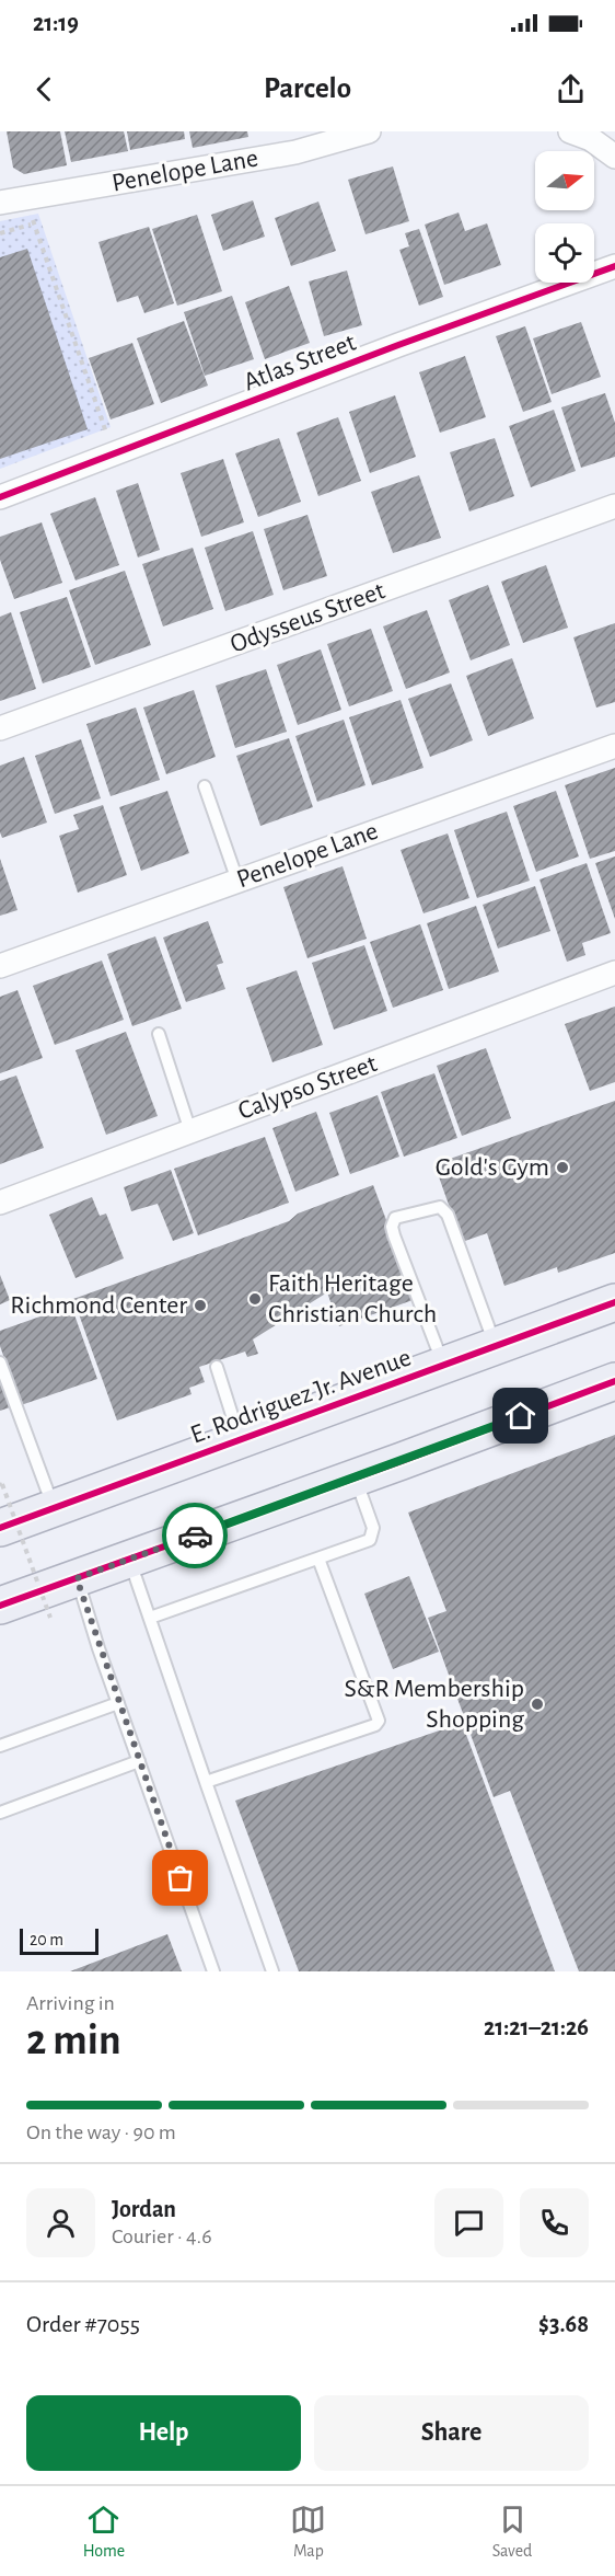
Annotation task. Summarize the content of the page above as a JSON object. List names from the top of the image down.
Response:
{
  "streets": {
    "main road": ["E. Rodriguez Jr. Avenue"],
    "street": [
      "Penelope Lane",
      "Atlas Street",
      "Odysseus Street",
      "Calypso Street"
    ]
  },
  "places": [
    "Gold's Gym",
    "Faith Heritage Christian Church",
    "Richmond Center",
    "S&R Membership Shopping"
  ],
  "scale_bar": "20 m",
  "north": "right",
  "page": {
    "status": "21:19",
    "header": "Parcelo",
    "scale": "20 m",
    "heading": ["2 min", "Arriving in", "21:21–21:26"],
    "panel": [
      "Jordan",
      "Courier · 4.6",
      "Order #7055",
      "$3.68"
    ],
    "bar": "On the way · 90 m",
    "buttons": ["Help", "Share"],
    "tabs": ["Home", "Map", "Saved"]
  }
}
